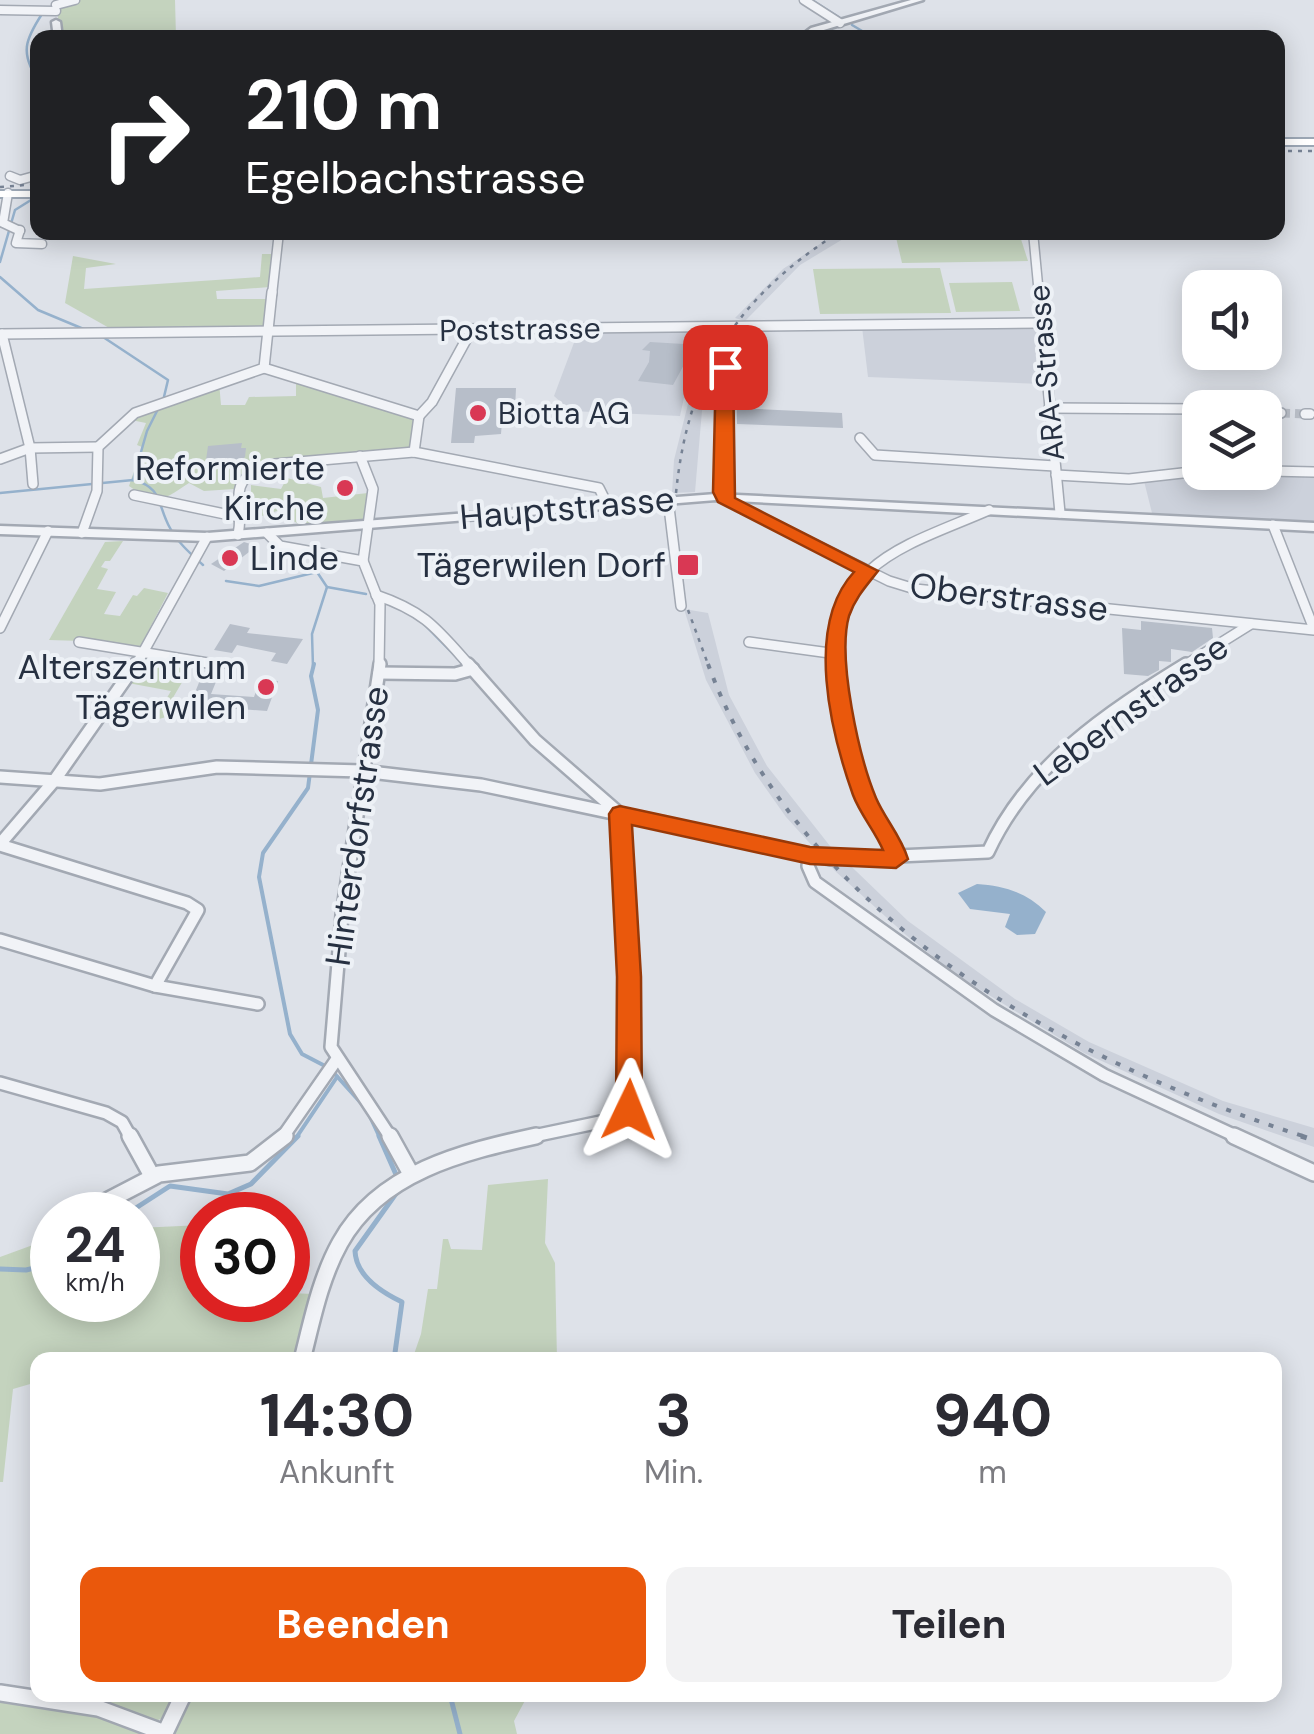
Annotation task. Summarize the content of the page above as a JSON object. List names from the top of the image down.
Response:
{
  "streets": {
    "street": [
      "Poststrasse",
      "ARA-Strasse",
      "Hauptstrasse",
      "Oberstrasse",
      "Lebernstrasse",
      "Hinterdorfstrasse"
    ]
  },
  "crossings": [
    ["Poststrasse", "ARA-Strasse"],
    ["ARA-Strasse", "Hauptstrasse"],
    ["Hauptstrasse", "Oberstrasse"],
    ["Oberstrasse", "Lebernstrasse"]
  ],
  "places": {
    "other": [
      "Biotta AG",
      "Reformierte Kirche",
      "Linde",
      "Alterszentrum Tägerwilen"
    ],
    "transit": ["Tägerwilen Dorf"]
  },
  "page": {
    "turn": ["210 m", "Egelbachstrasse"],
    "speed": "24 km/h",
    "limit": "30",
    "eta": [
      "14:30",
      "Ankunft",
      "3",
      "Min.",
      "940",
      "m"
    ],
    "buttons": ["Beenden", "Teilen"]
  }
}
